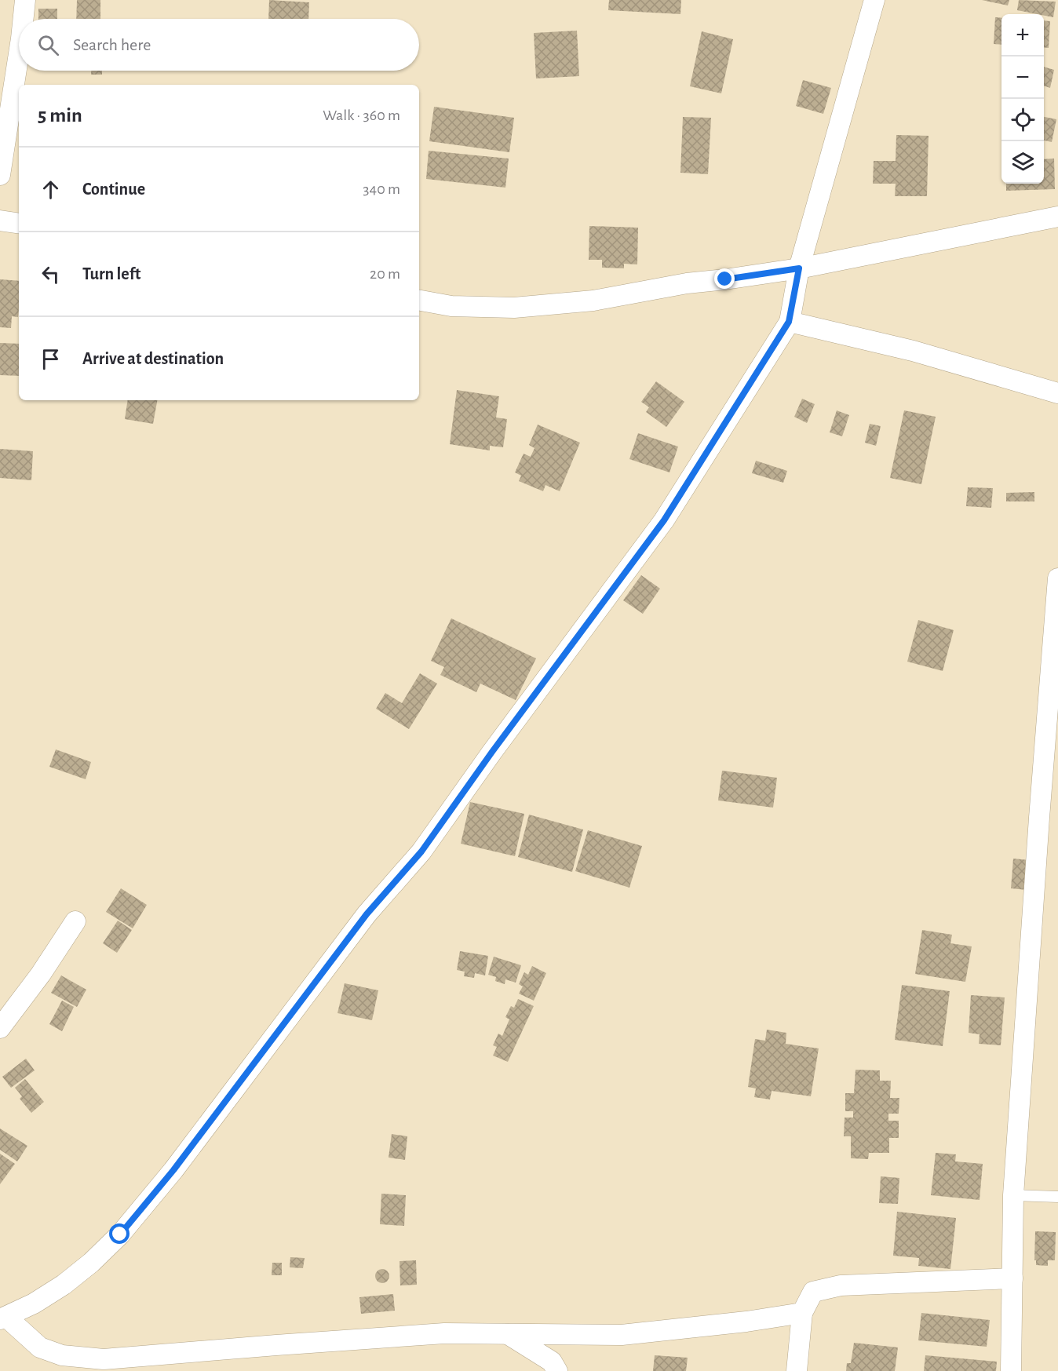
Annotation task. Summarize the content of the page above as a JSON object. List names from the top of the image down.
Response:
{
  "page": {
    "map_buttons": ["+", "−"],
    "search": "Search here",
    "heading": ["5 min", "Walk · 360 m"],
    "list": [
      ["Continue", "340 m"],
      ["Turn left", "20 m"],
      "Arrive at destination"
    ]
  }
}
